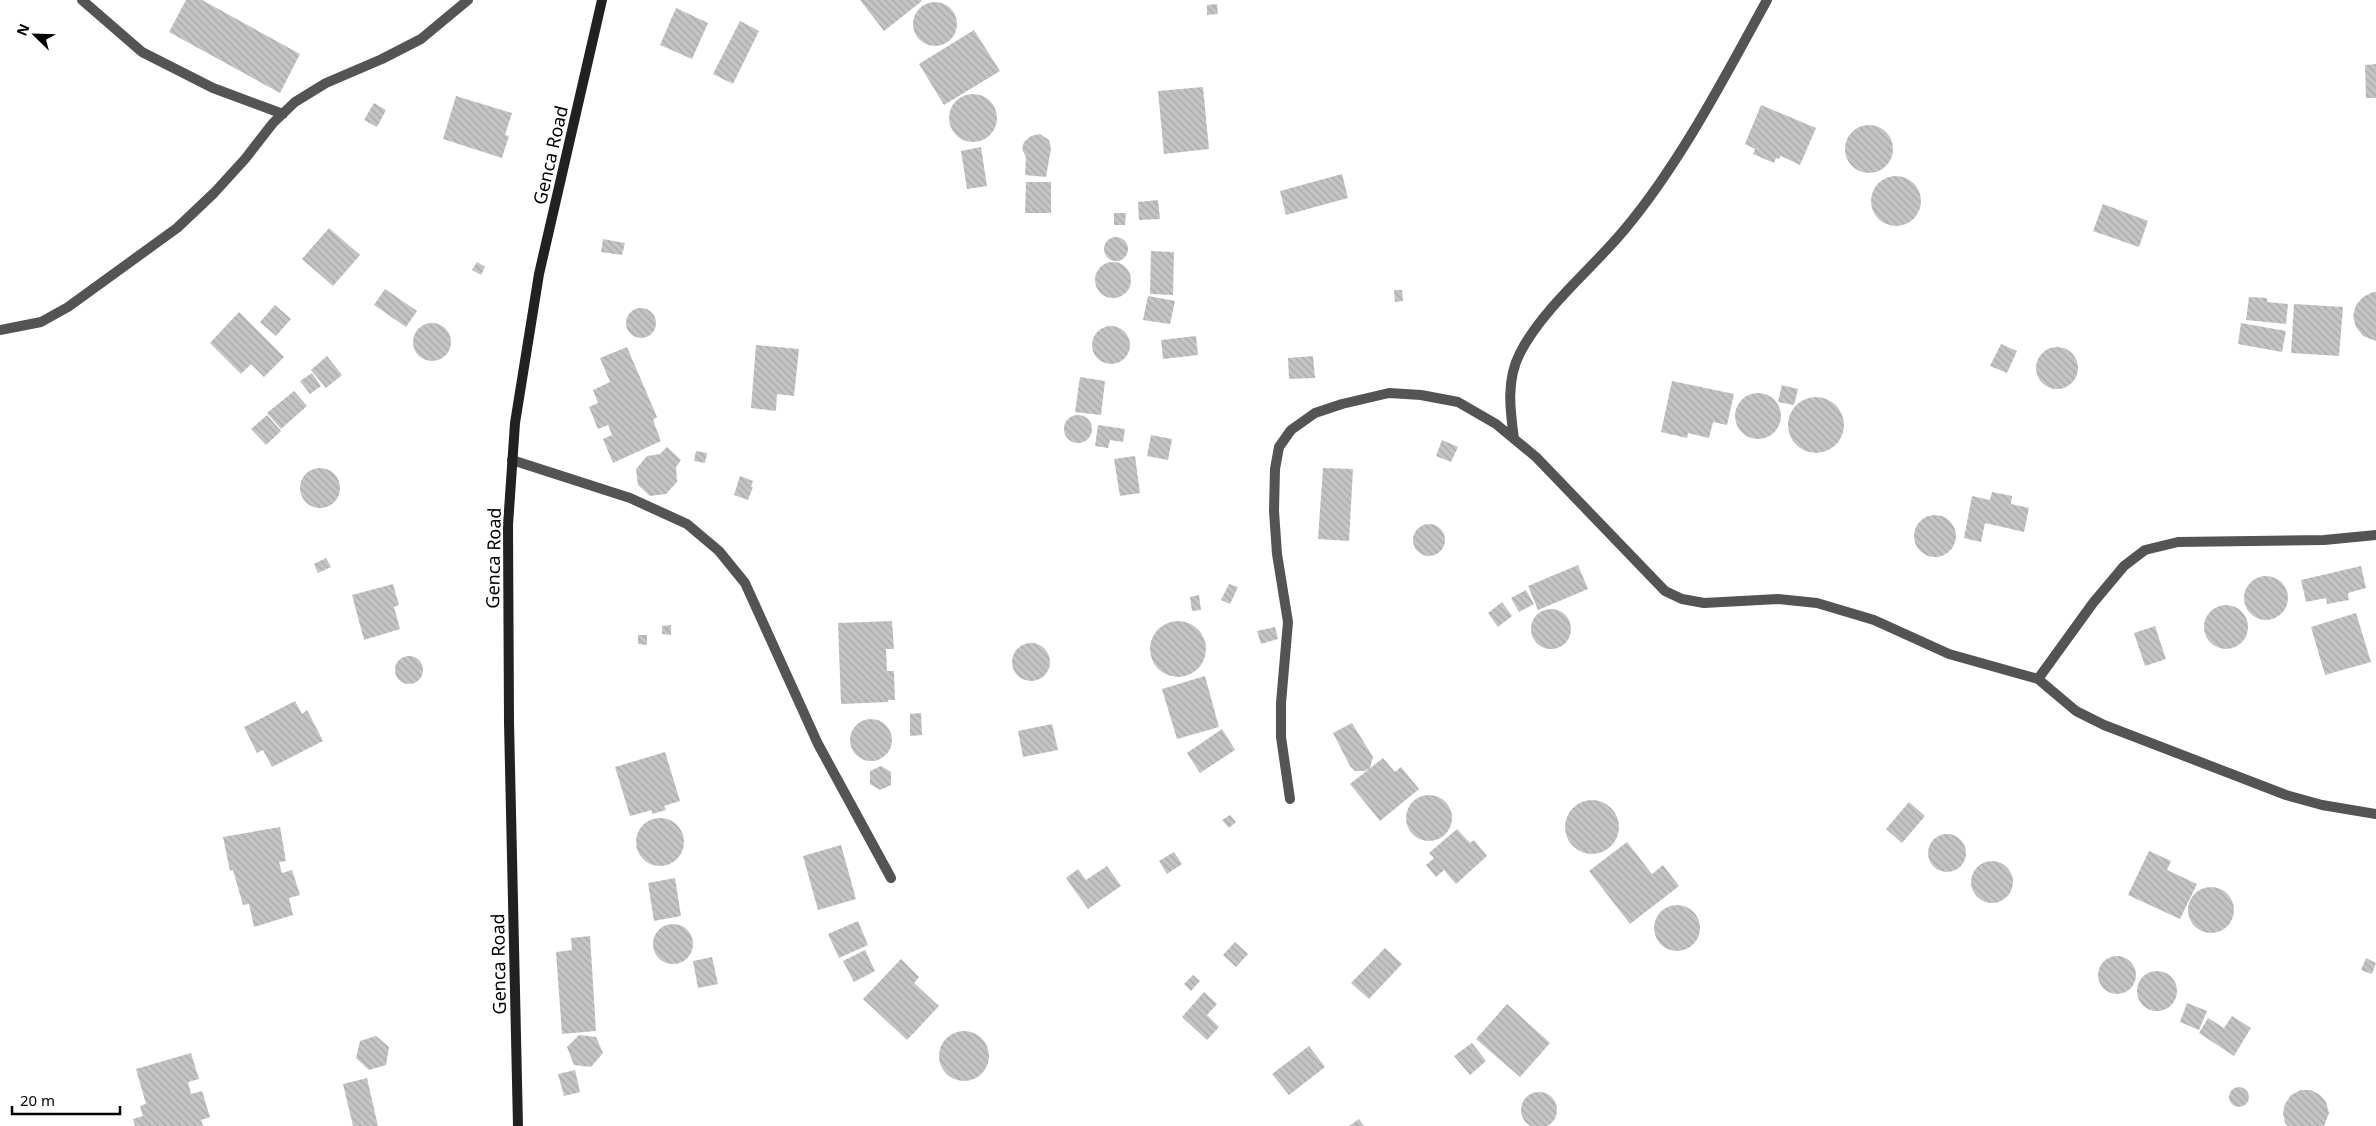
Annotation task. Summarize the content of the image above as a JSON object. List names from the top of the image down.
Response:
{
  "streets": {
    "street": ["Genca Road"]
  },
  "scale_bar": "20 m",
  "north": "top left"
}
